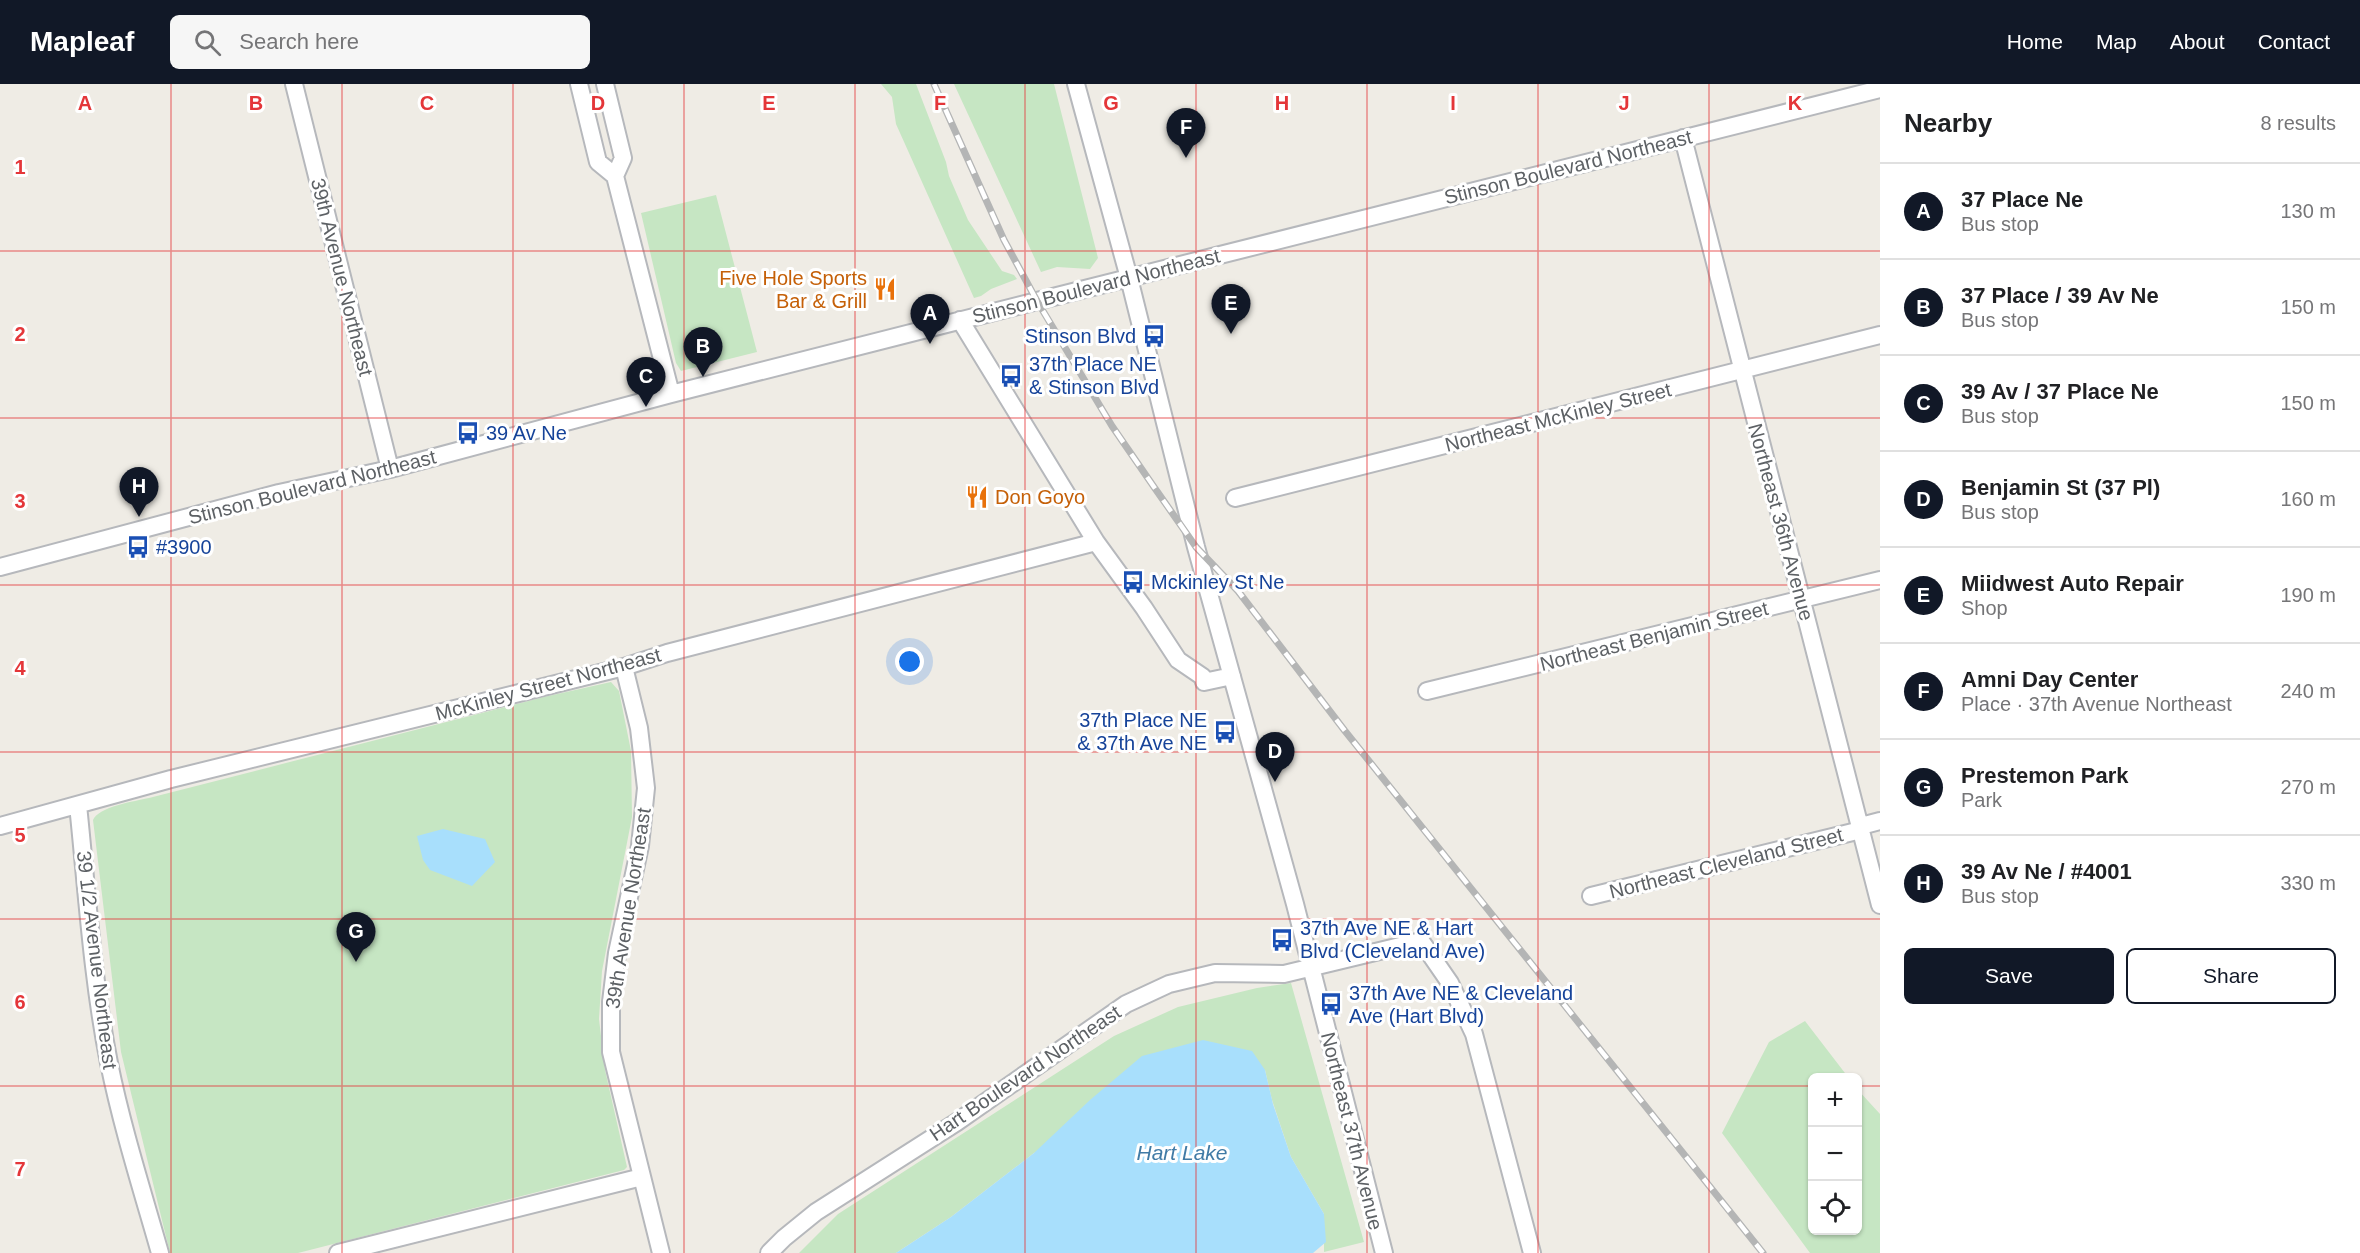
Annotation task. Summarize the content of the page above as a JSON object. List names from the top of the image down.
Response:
{
  "streets": {
    "street": [
      "Stinson Boulevard Northeast",
      "39th Avenue Northeast",
      "Northeast McKinley Street",
      "Northeast 36th Avenue",
      "Northeast Benjamin Street",
      "McKinley Street Northeast",
      "Northeast Cleveland Street",
      "39 1/2 Avenue Northeast",
      "Hart Boulevard Northeast",
      "Northeast 37th Avenue"
    ]
  },
  "crossings": [
    ["Stinson Boulevard Northeast", "39th Avenue Northeast"],
    ["Stinson Boulevard Northeast", "Northeast 36th Avenue"],
    ["Stinson Boulevard Northeast", "Northeast 37th Avenue"],
    ["39th Avenue Northeast", "McKinley Street Northeast"],
    ["Northeast McKinley Street", "Northeast 36th Avenue"],
    ["Northeast 36th Avenue", "Northeast Benjamin Street"],
    ["Northeast 36th Avenue", "Northeast Cleveland Street"],
    ["McKinley Street Northeast", "39 1/2 Avenue Northeast"],
    ["Hart Boulevard Northeast", "Northeast 37th Avenue"]
  ],
  "water": ["Hart Lake"],
  "places": {
    "restaurant": ["Five Hole Sports Bar & Grill", "Don Goyo"],
    "bus stop": [
      "Stinson Blvd",
      "37th Place NE & Stinson Blvd",
      "39 Av Ne",
      "#3900",
      "Mckinley St Ne",
      "37th Place NE & 37th Ave NE",
      "37th Ave NE & Hart Blvd (Cleveland Ave)",
      "37th Ave NE & Cleveland Ave (Hart Blvd)"
    ]
  },
  "page": {
    "header": "Mapleaf",
    "search": "Search here",
    "nav": [
      "Home",
      "Map",
      "About",
      "Contact"
    ],
    "heading": ["Nearby", "8 results"],
    "pins": [
      "F",
      "E",
      "A",
      "B",
      "C",
      "H",
      "D",
      "G"
    ],
    "list": [
      {
        "mark": "A",
        "name": "37 Place Ne",
        "note": "Bus stop",
        "value": "130 m"
      },
      {
        "mark": "B",
        "name": "37 Place / 39 Av Ne",
        "note": "Bus stop",
        "value": "150 m"
      },
      {
        "mark": "C",
        "name": "39 Av / 37 Place Ne",
        "note": "Bus stop",
        "value": "150 m"
      },
      {
        "mark": "D",
        "name": "Benjamin St (37 Pl)",
        "note": "Bus stop",
        "value": "160 m"
      },
      {
        "mark": "E",
        "name": "Miidwest Auto Repair",
        "note": "Shop",
        "value": "190 m"
      },
      {
        "mark": "F",
        "name": "Amni Day Center",
        "note": "Place · 37th Avenue Northeast",
        "value": "240 m"
      },
      {
        "mark": "G",
        "name": "Prestemon Park",
        "note": "Park",
        "value": "270 m"
      },
      {
        "mark": "H",
        "name": "39 Av Ne / #4001",
        "note": "Bus stop",
        "value": "330 m"
      }
    ],
    "buttons": ["Save", "Share"],
    "map_buttons": ["+", "−"]
  },
  "grid": {
    "columns": [
      "A",
      "B",
      "C",
      "D",
      "E",
      "F",
      "G",
      "H",
      "I",
      "J",
      "K"
    ],
    "rows": [
      "1",
      "2",
      "3",
      "4",
      "5",
      "6",
      "7"
    ]
  }
}
